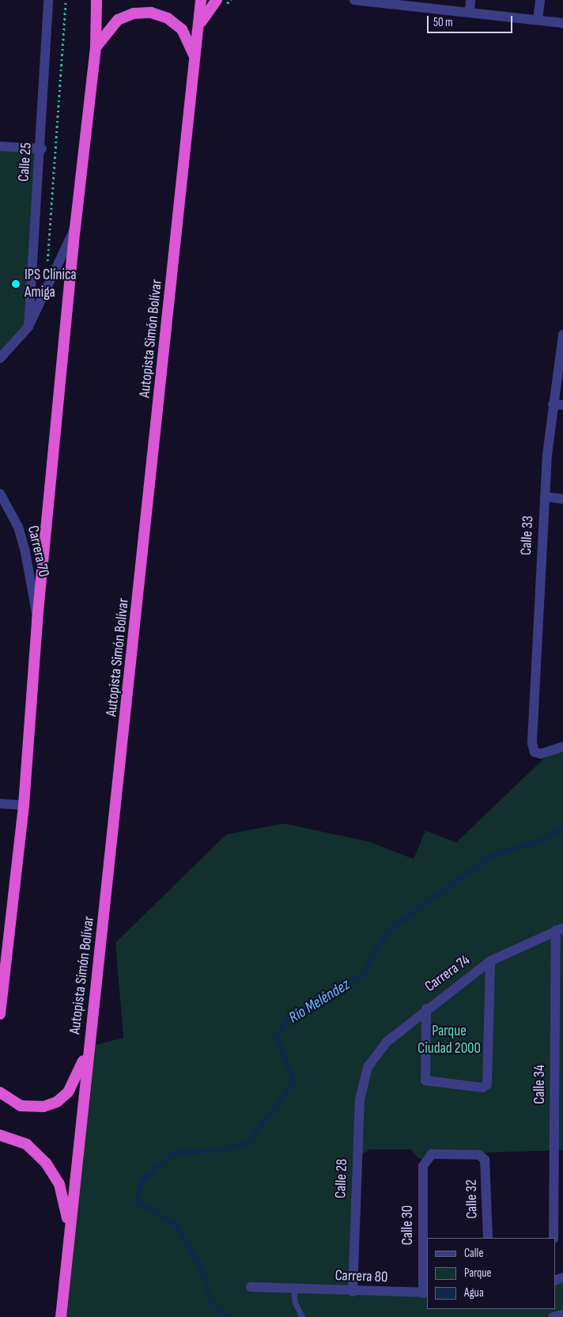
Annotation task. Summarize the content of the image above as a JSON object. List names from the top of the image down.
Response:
{
  "streets": {
    "highway": ["Autopista Simón Bolívar"],
    "street": [
      "Calle 25",
      "Calle 33",
      "Carrera 70",
      "Carrera 74",
      "Calle 34",
      "Calle 28",
      "Calle 32",
      "Calle 30",
      "Carrera 80"
    ]
  },
  "crossings": [
    ["Carrera 74", "Calle 34"],
    ["Carrera 74", "Calle 28"],
    ["Calle 28", "Carrera 80"],
    ["Calle 32", "Calle 30"],
    ["Calle 30", "Carrera 80"]
  ],
  "water": ["Río Meléndez"],
  "parks": ["Parque Ciudad 2000"],
  "places": ["IPS Clínica Amiga"],
  "legend": ["Calle", "Parque", "Agua"],
  "scale_bar": "50 m"
}
